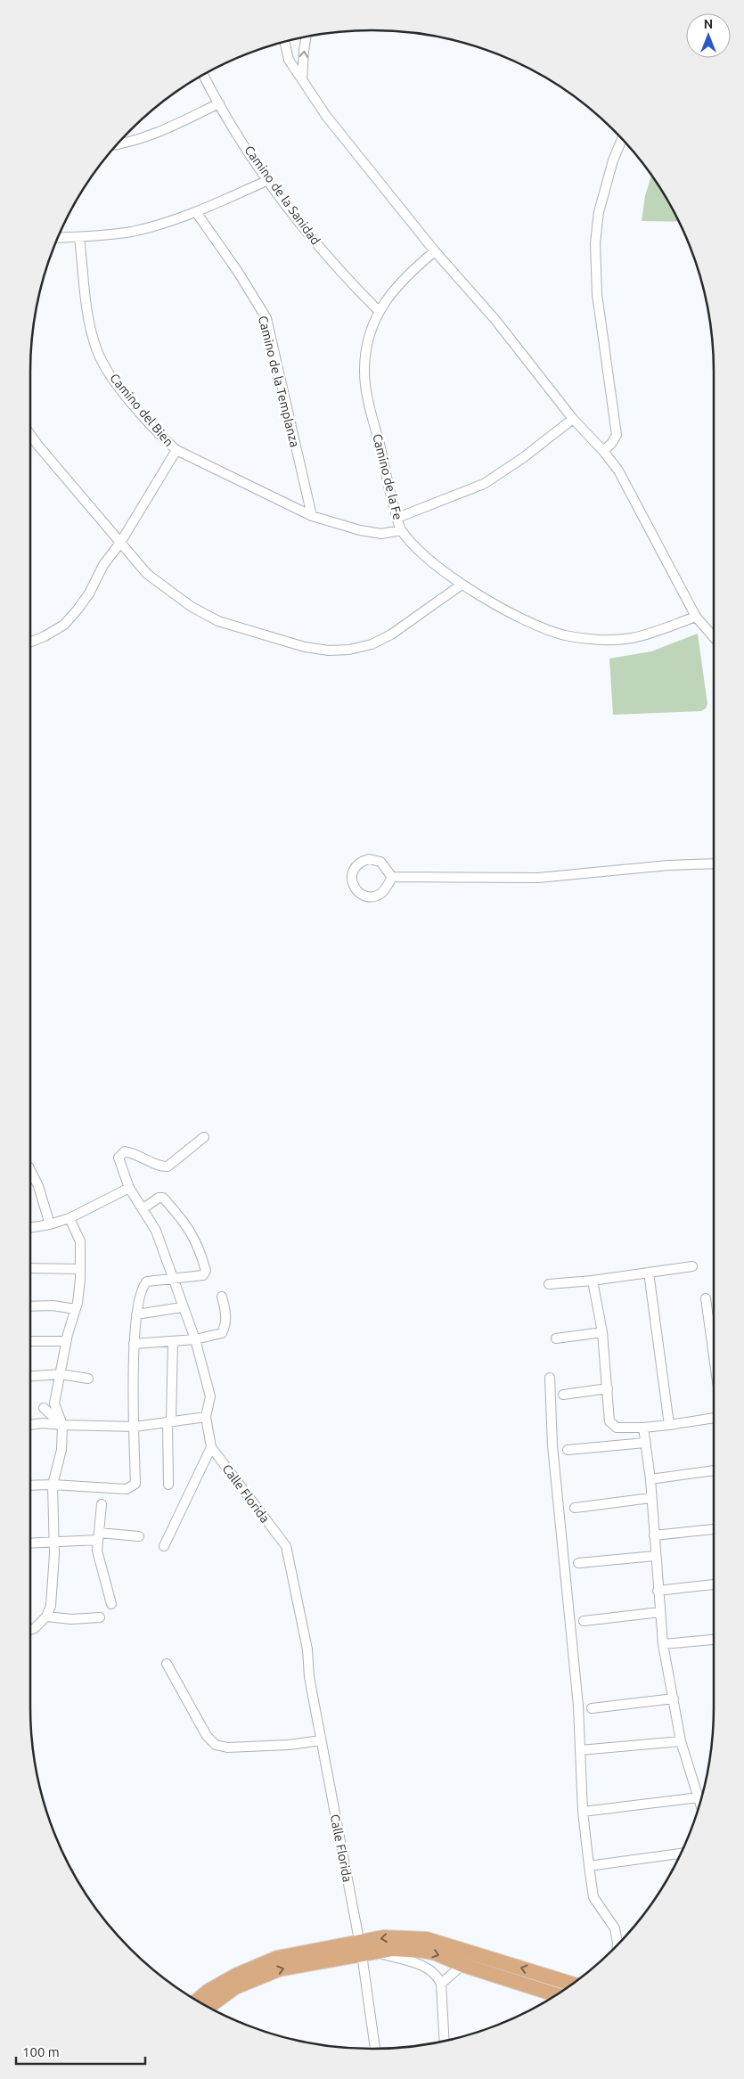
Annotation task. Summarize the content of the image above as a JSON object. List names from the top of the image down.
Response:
{
  "streets": {
    "street": [
      "Camino de la Sanidad",
      "Camino de la Templanza",
      "Camino del Bien",
      "Camino de la Fe",
      "Calle Florida"
    ]
  },
  "crossings": [
    ["Camino de la Sanidad", "Camino de la Fe"],
    ["Camino de la Templanza", "Camino del Bien"],
    ["Camino del Bien", "Camino de la Fe"]
  ],
  "scale_bar": "100 m",
  "north": "top"
}
